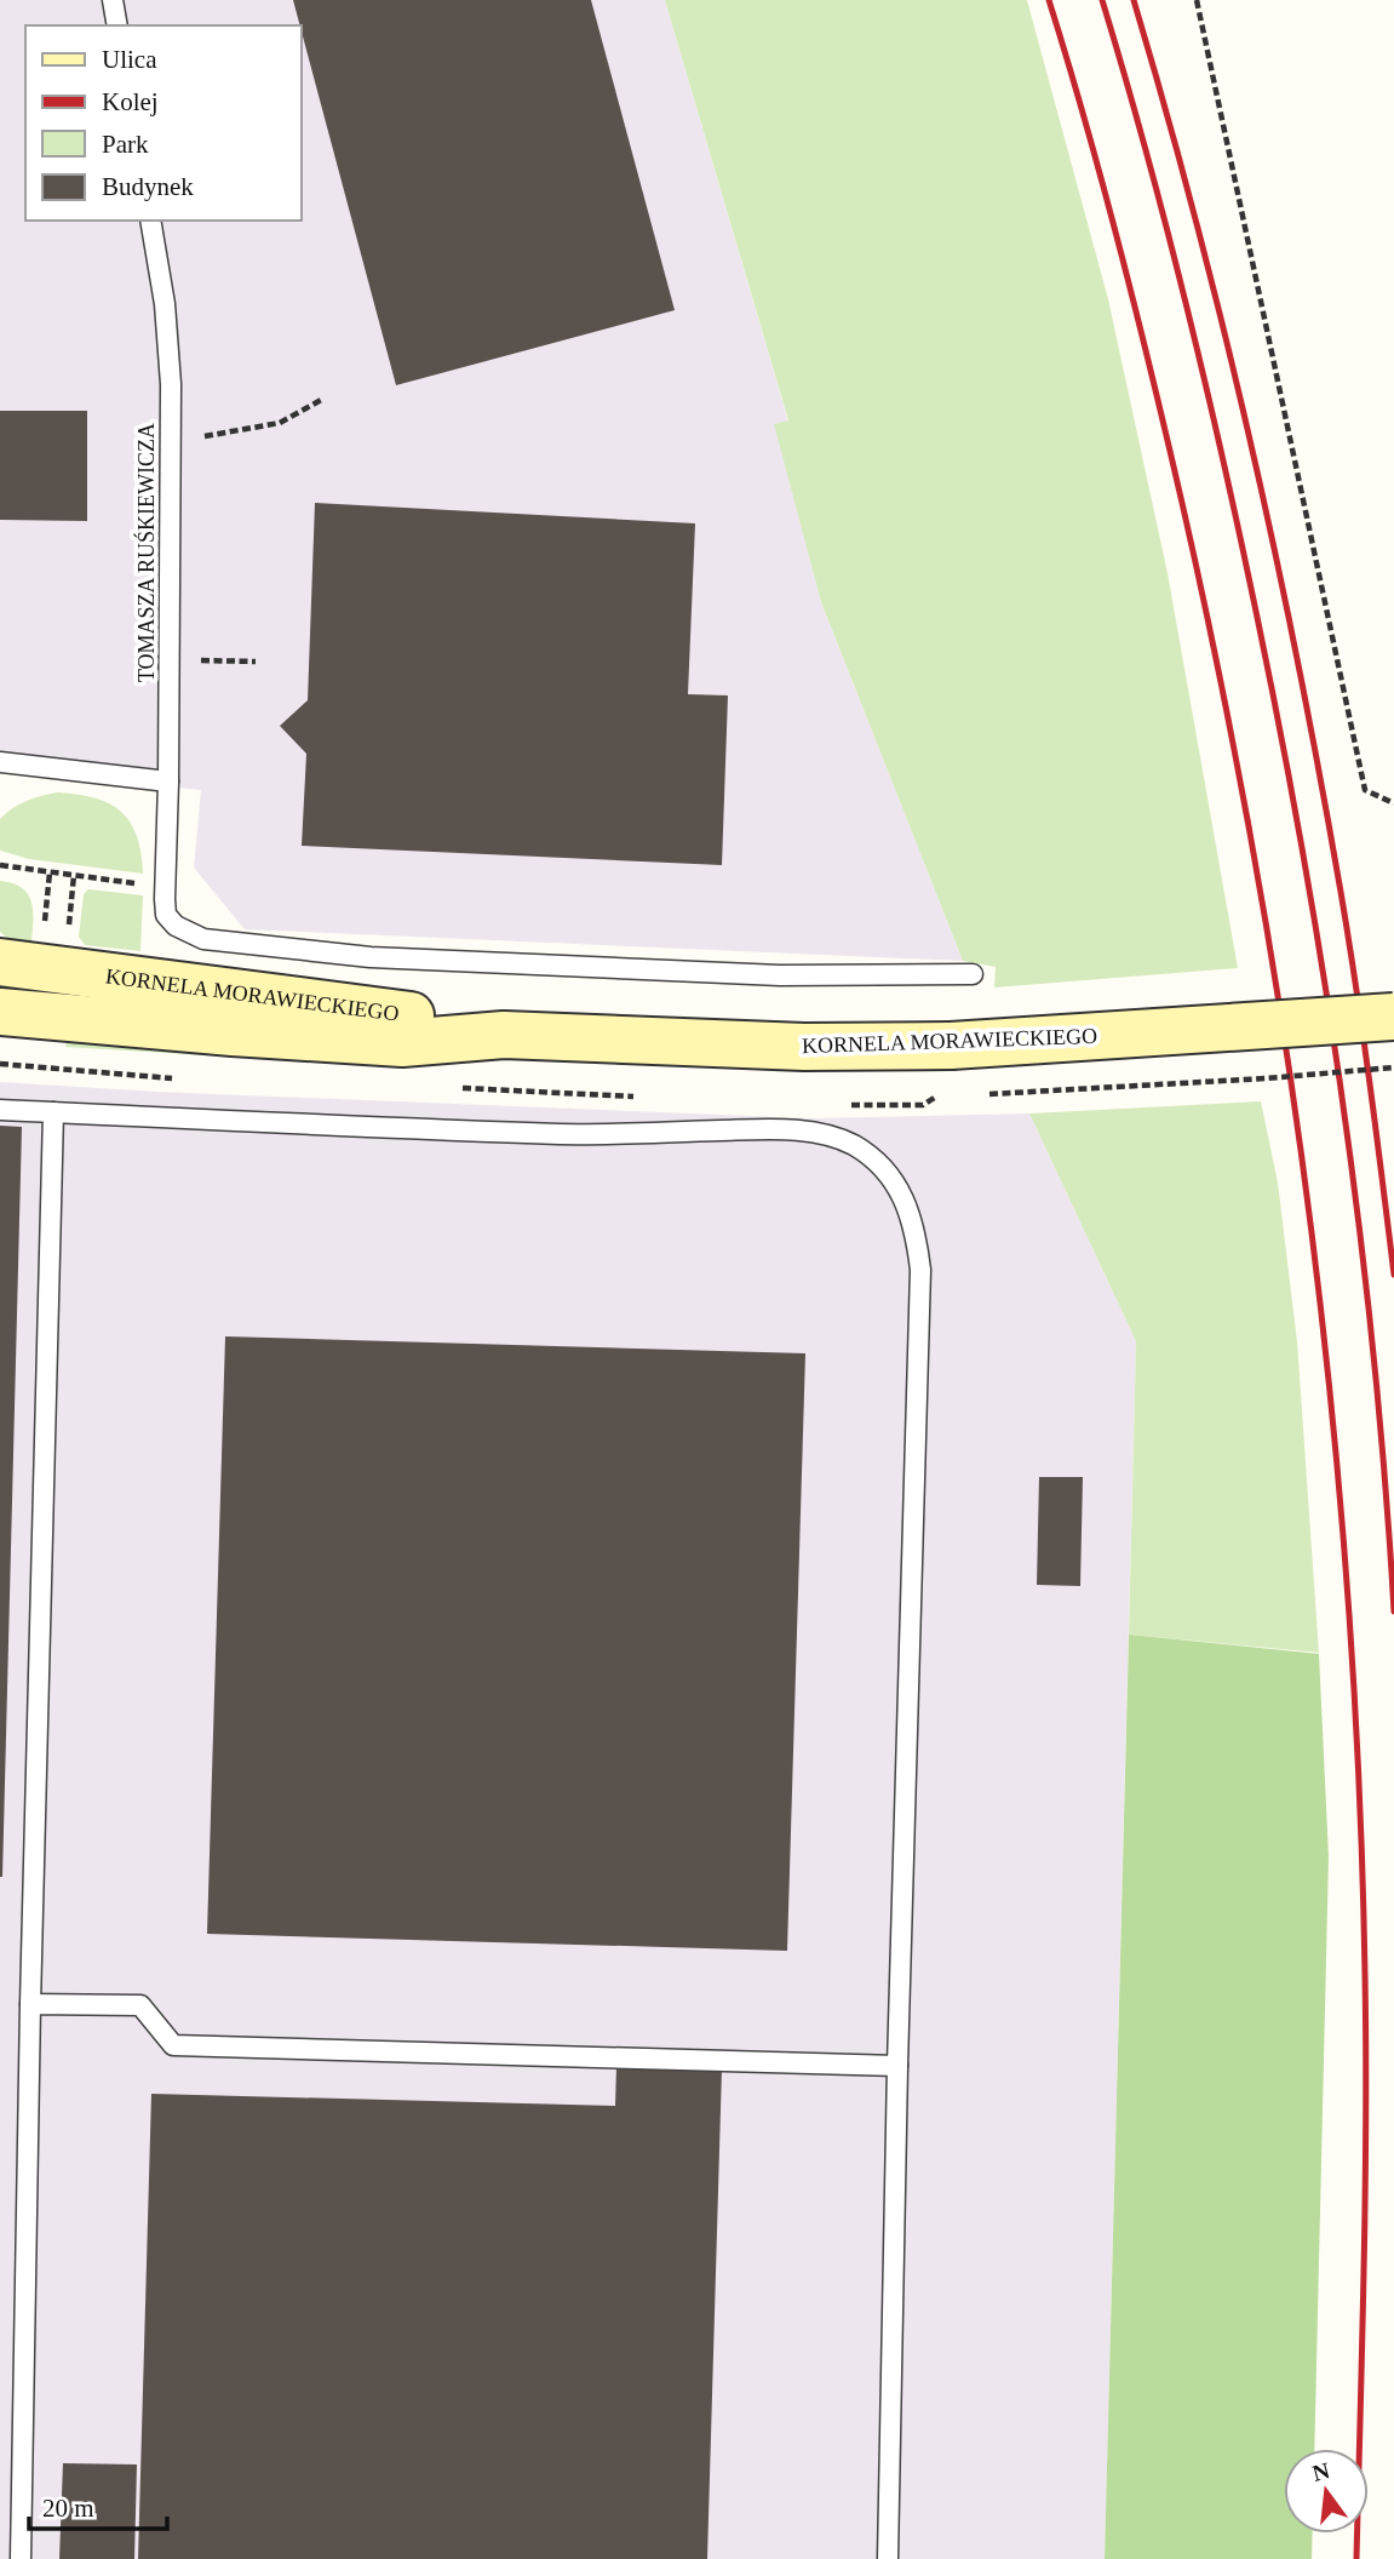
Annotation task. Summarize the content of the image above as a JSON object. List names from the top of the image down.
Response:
{
  "streets": {
    "street": ["KORNELA MORAWIECKIEGO"],
    "lane": ["TOMASZA RUŚKIEWICZA"]
  },
  "legend": [
    "Ulica",
    "Kolej",
    "Park",
    "Budynek"
  ],
  "scale_bar": "20 m",
  "north": "top"
}
